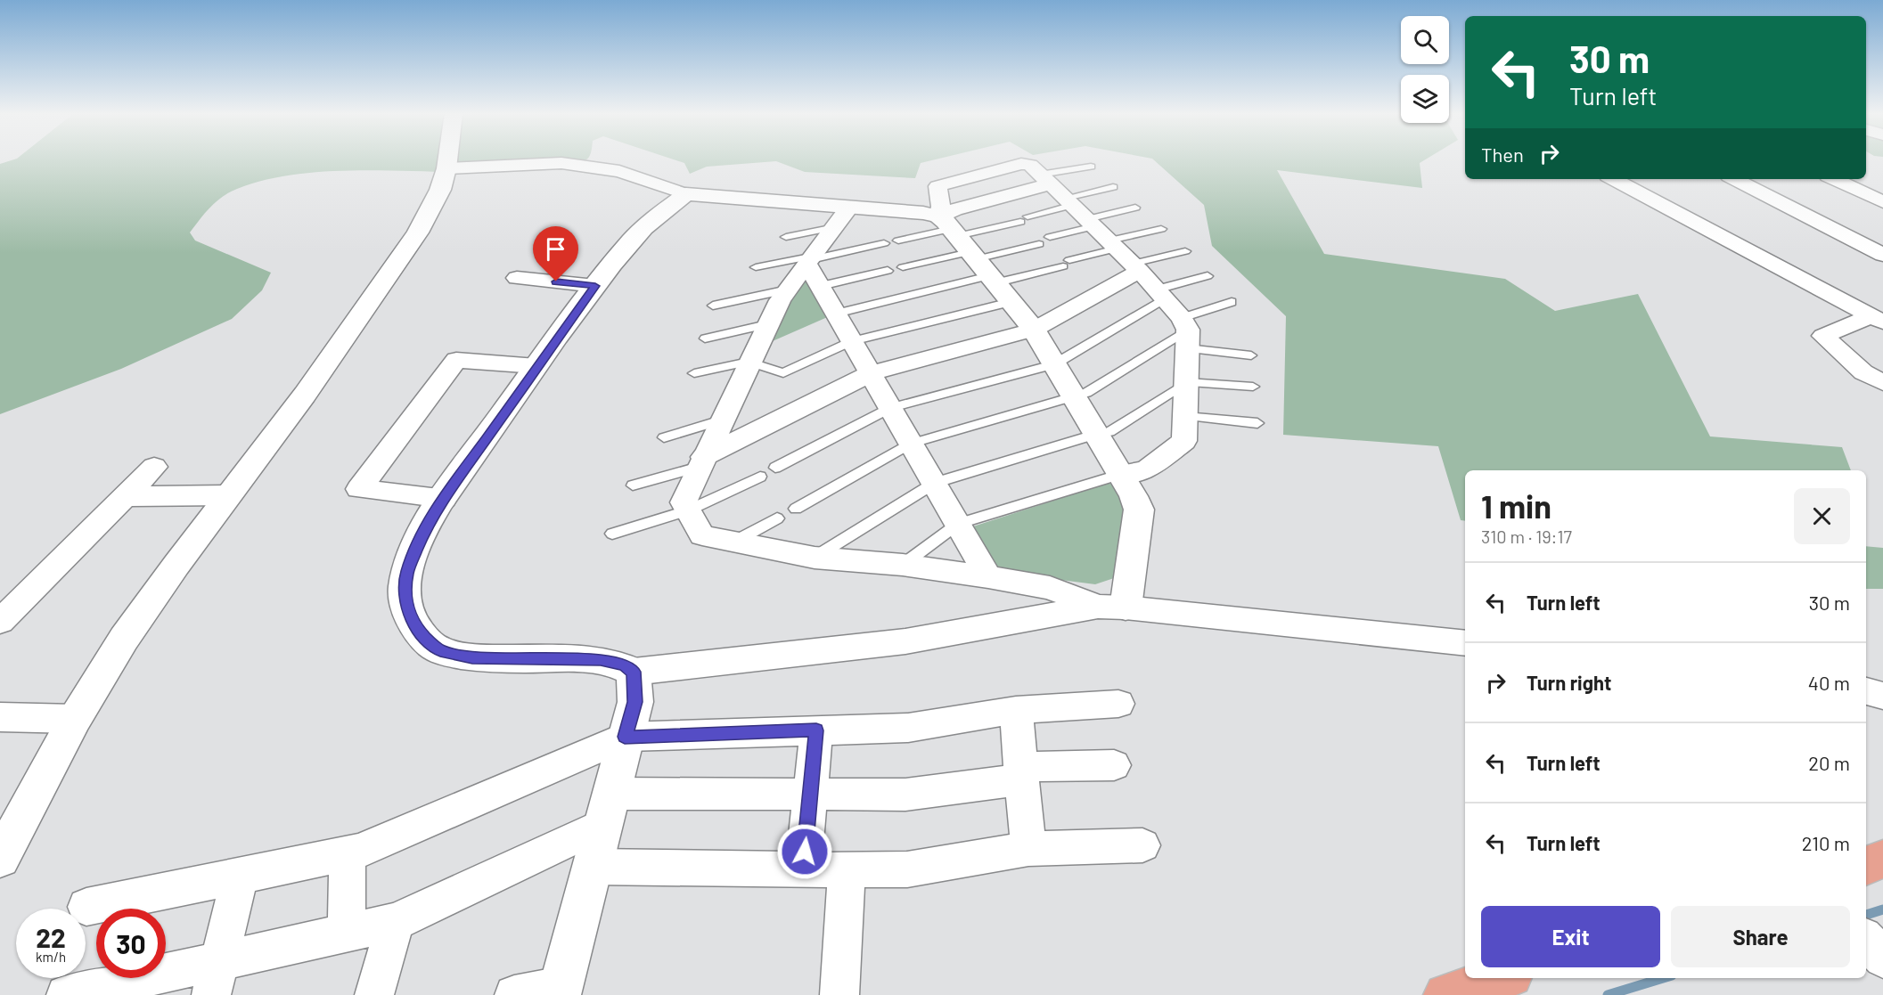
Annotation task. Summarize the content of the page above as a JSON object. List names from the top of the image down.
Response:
{
  "page": {
    "turn": ["30 m", "Turn left"],
    "then": "Then",
    "heading": ["1 min", "310 m · 19:17"],
    "list": [
      {
        "name": "Turn left",
        "value": "30 m"
      },
      {
        "name": "Turn right",
        "value": "40 m"
      },
      {
        "name": "Turn left",
        "value": "20 m"
      },
      {
        "name": "Turn left",
        "value": "210 m"
      }
    ],
    "buttons": ["Exit", "Share"],
    "speed": "22 km/h",
    "limit": "30"
  }
}
